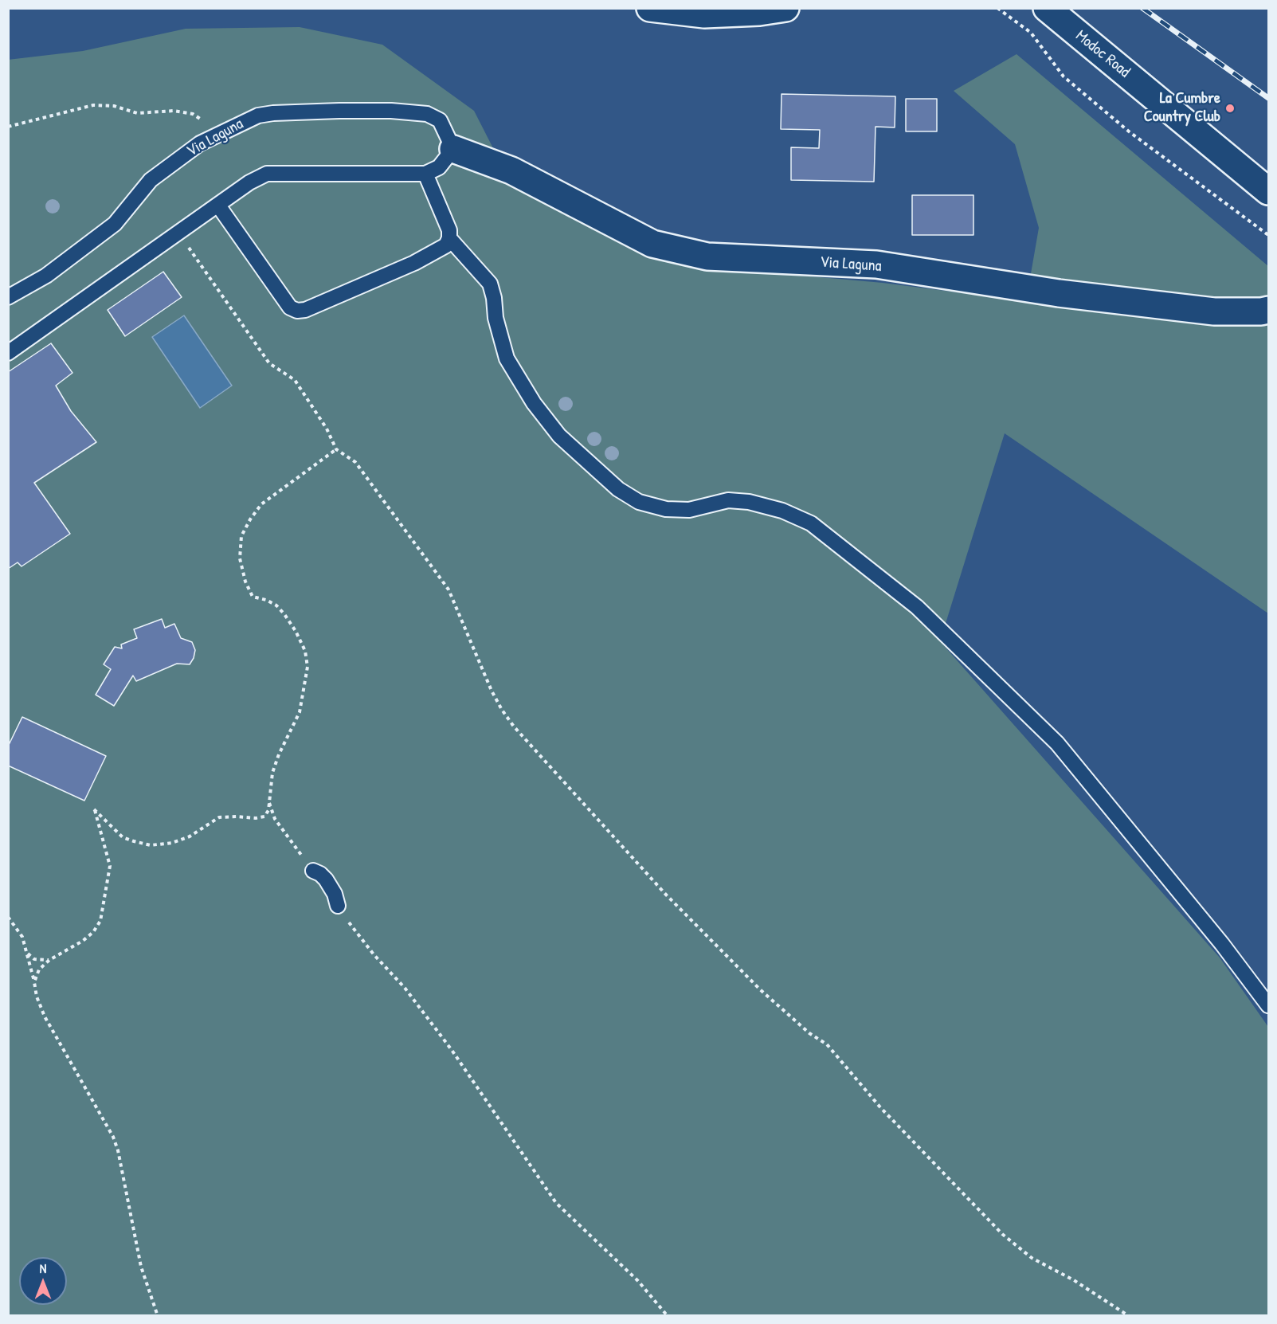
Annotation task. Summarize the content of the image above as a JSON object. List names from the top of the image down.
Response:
{
  "streets": {
    "street": ["Modoc Road", "Via Laguna"]
  },
  "places": ["La Cumbre Country Club"],
  "north": "top"
}
